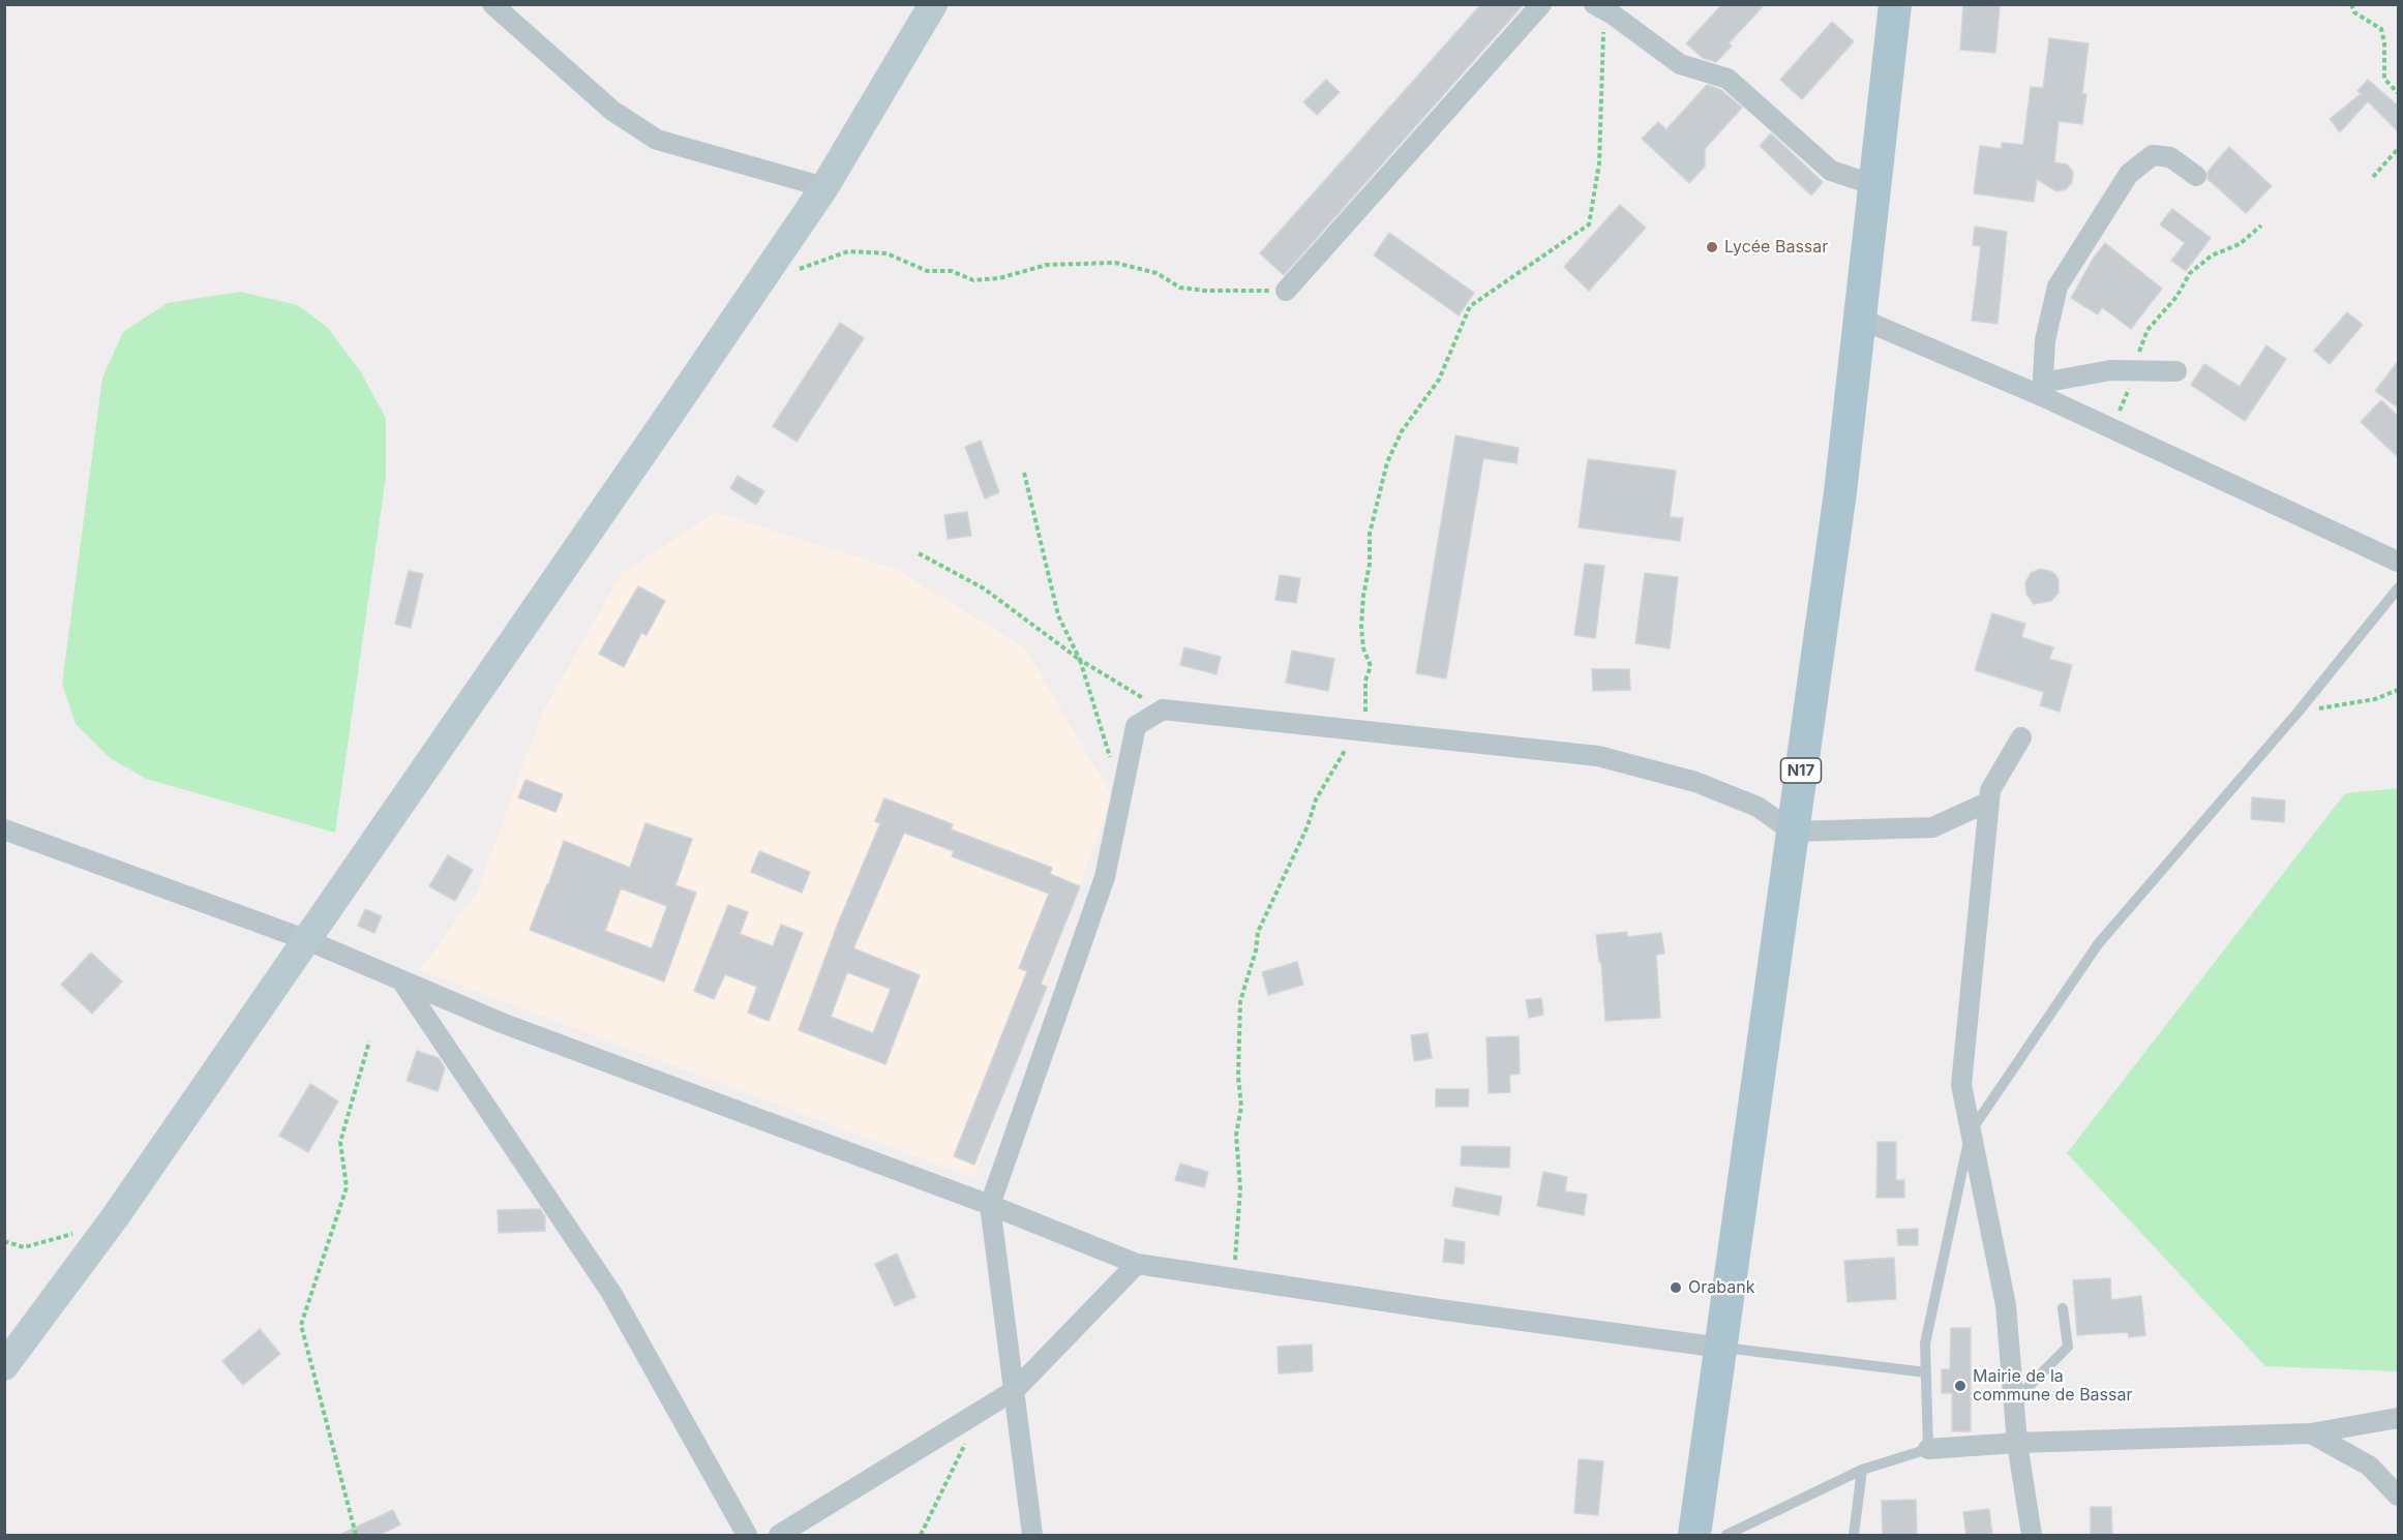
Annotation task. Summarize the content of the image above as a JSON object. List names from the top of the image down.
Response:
{
  "streets": {
    "main road": ["N17"]
  },
  "places": ["Lycée Bassar", "Orabank", "Mairie de la commune de Bassar"]
}
